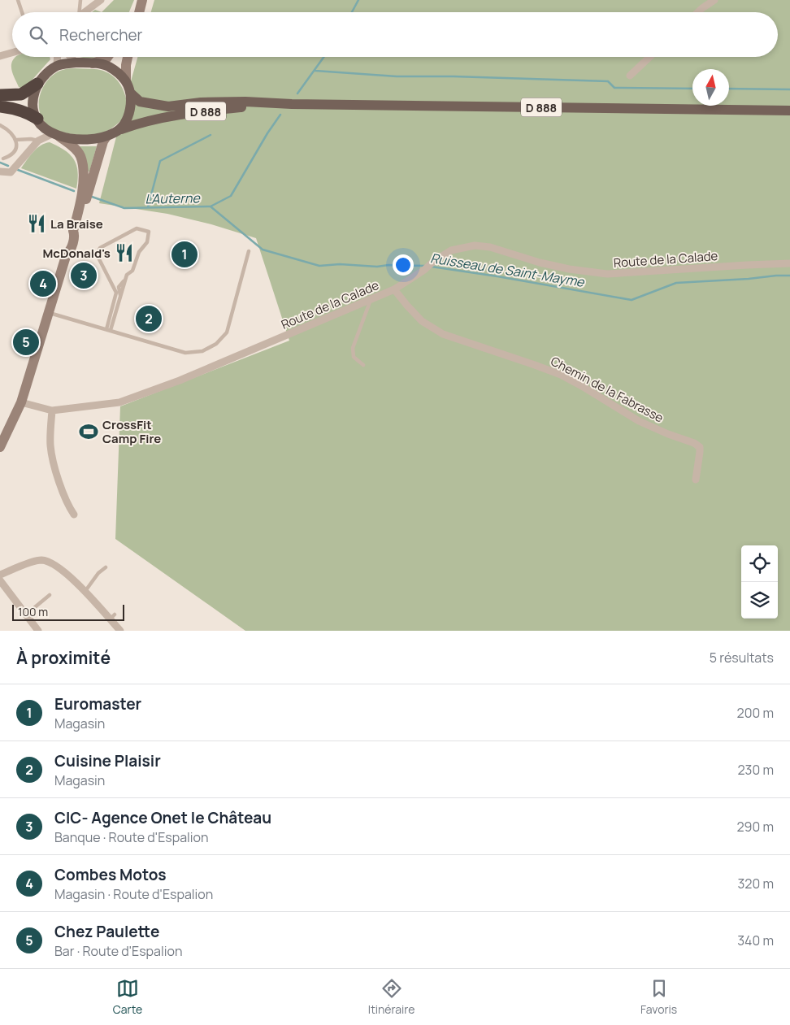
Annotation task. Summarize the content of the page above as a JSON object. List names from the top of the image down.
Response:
{
  "streets": {
    "main road": ["D 888"],
    "street": ["Route de la Calade", "Chemin de la Fabrasse"]
  },
  "crossings": [
    ["Route de la Calade", "Chemin de la Fabrasse"]
  ],
  "water": ["L'Auterne", "Ruisseau de Saint-Mayme"],
  "places": {
    "restaurant": ["La Braise", "McDonald's"],
    "sports": ["CrossFit Camp Fire"]
  },
  "scale_bar": "100 m",
  "north": "top",
  "page": {
    "search": "Rechercher",
    "pins": [
      "1",
      "3",
      "4",
      "2",
      "5"
    ],
    "scale": "100 m",
    "heading": ["À proximité", "5 résultats"],
    "list": [
      {
        "mark": "1",
        "name": "Euromaster",
        "note": "Magasin",
        "value": "200 m"
      },
      {
        "mark": "2",
        "name": "Cuisine Plaisir",
        "note": "Magasin",
        "value": "230 m"
      },
      {
        "mark": "3",
        "name": "CIC- Agence Onet le Château",
        "note": "Banque · Route d'Espalion",
        "value": "290 m"
      },
      {
        "mark": "4",
        "name": "Combes Motos",
        "note": "Magasin · Route d'Espalion",
        "value": "320 m"
      },
      {
        "mark": "5",
        "name": "Chez Paulette",
        "note": "Bar · Route d'Espalion",
        "value": "340 m"
      }
    ],
    "nav": ["Carte", "Itinéraire", "Favoris"]
  }
}
